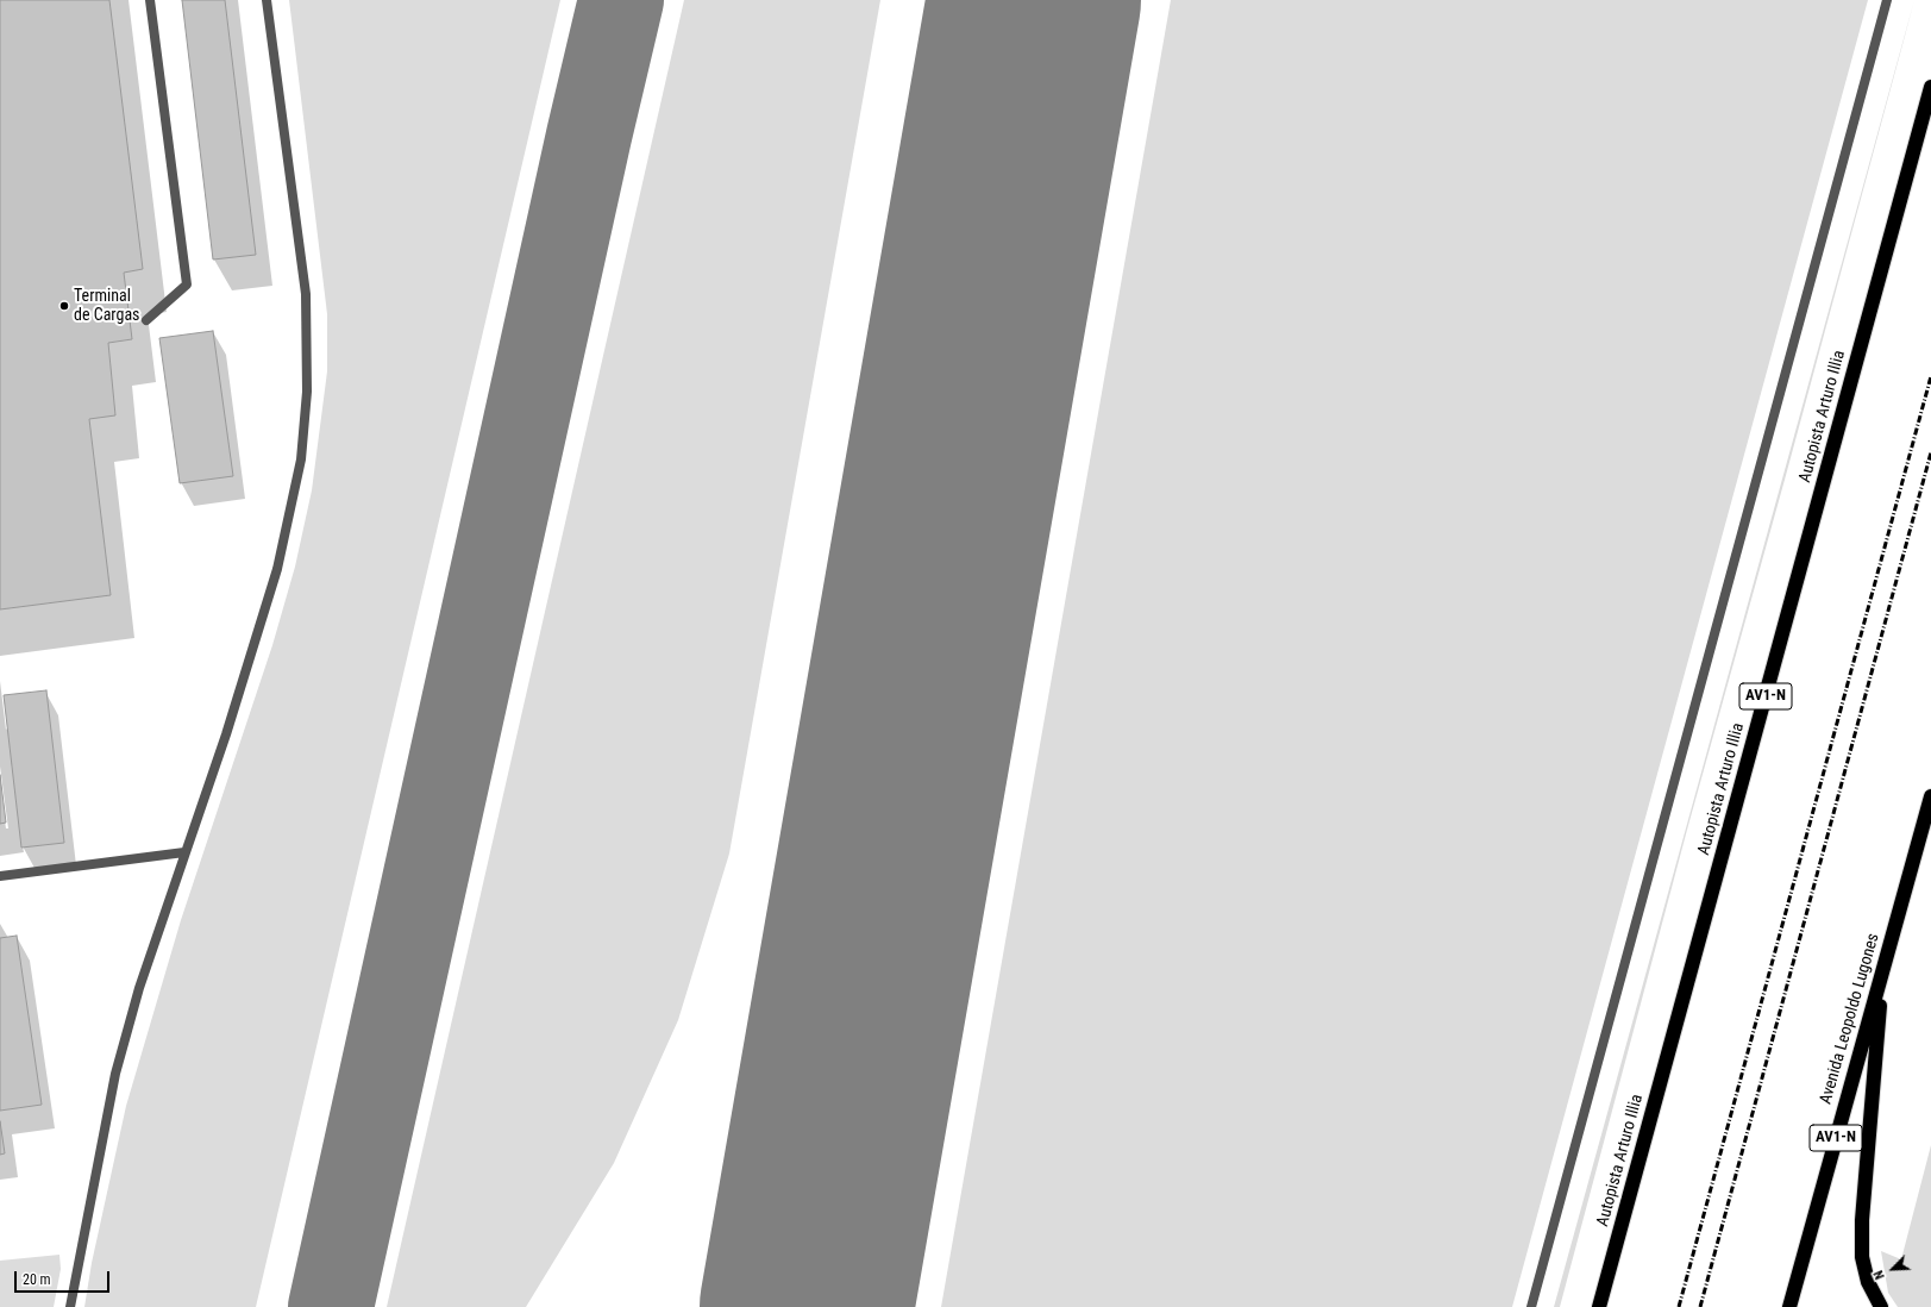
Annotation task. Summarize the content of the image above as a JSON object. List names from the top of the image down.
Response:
{
  "streets": {
    "highway": ["Autopista Arturo Illia", "AV1-N", "Avenida Leopoldo Lugones"]
  },
  "places": ["Terminal de Cargas"],
  "scale_bar": "20 m",
  "north": "bottom left"
}
